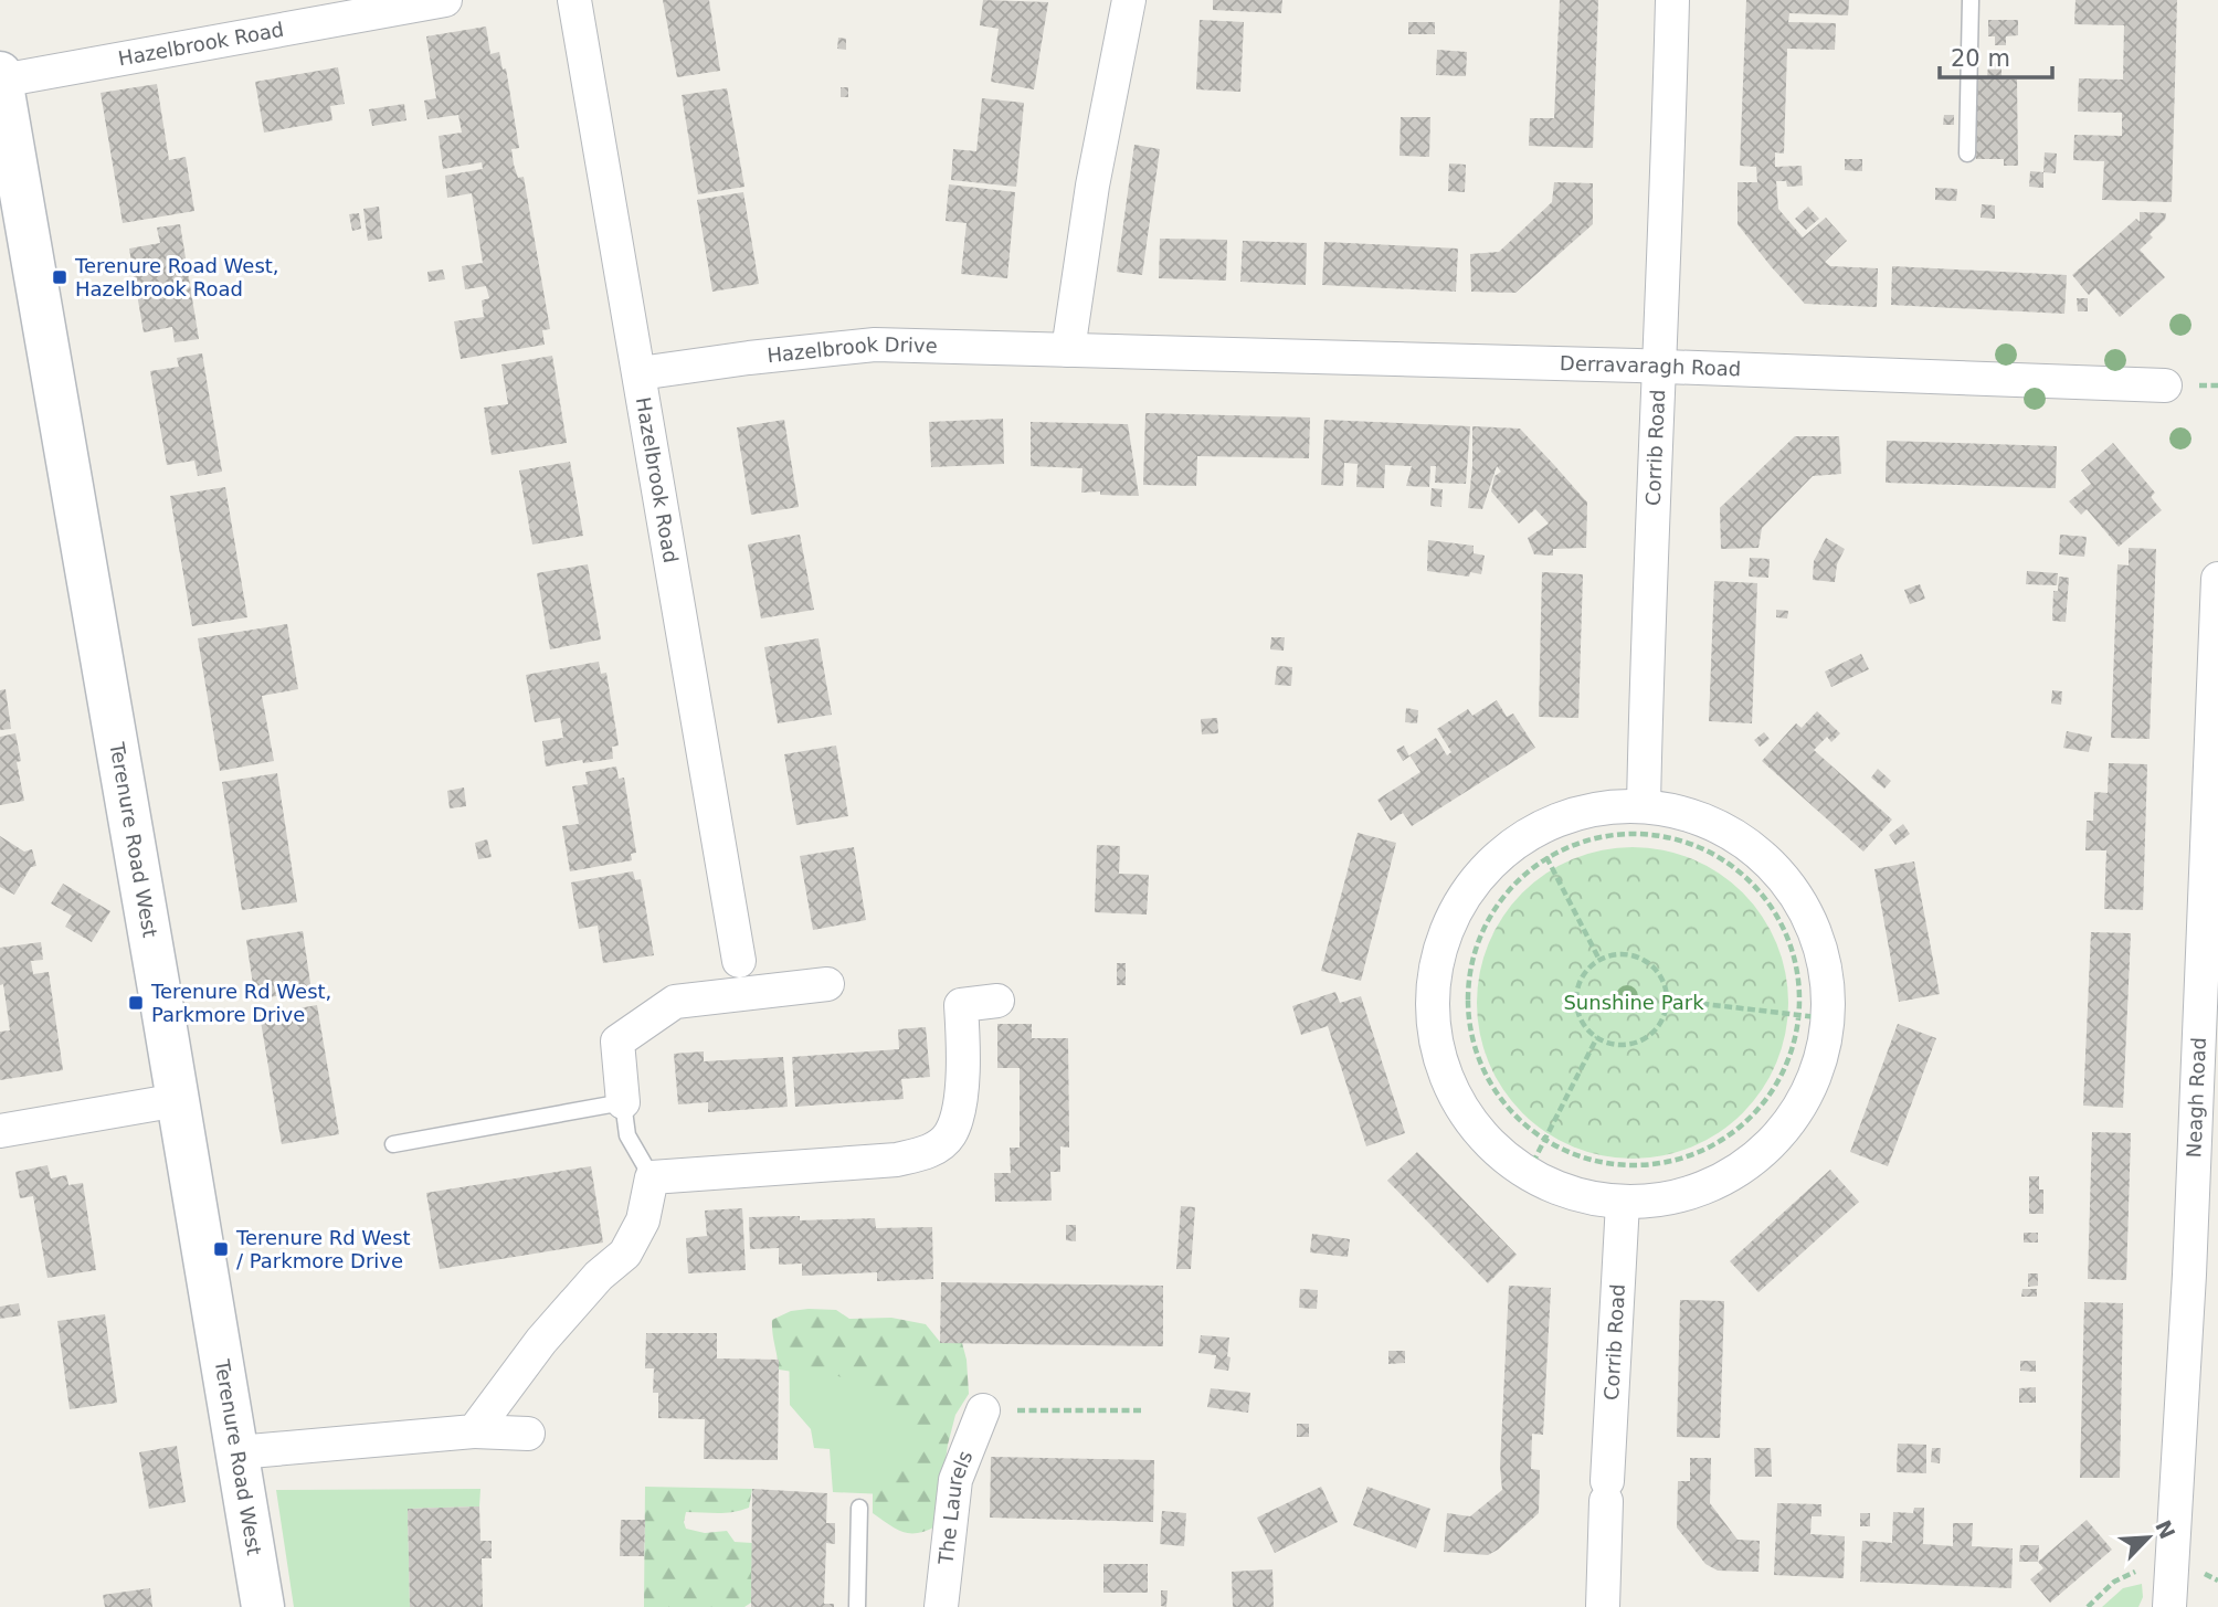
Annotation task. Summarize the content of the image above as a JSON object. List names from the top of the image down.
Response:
{
  "streets": {
    "main road": ["Terenure Road West"],
    "street": [
      "Hazelbrook Road",
      "Hazelbrook Drive",
      "Derravaragh Road",
      "Corrib Road",
      "Neagh Road",
      "The Laurels"
    ]
  },
  "crossings": [
    ["Hazelbrook Road", "Hazelbrook Drive"],
    ["Hazelbrook Road", "Terenure Road West"],
    ["Hazelbrook Drive", "Derravaragh Road"],
    ["Derravaragh Road", "Corrib Road"]
  ],
  "parks": ["Sunshine Park"],
  "places": {
    "transit": ["Terenure Road West, Hazelbrook Road", "Terenure Rd West, Parkmore Drive", "Terenure Rd West / Parkmore Drive"]
  },
  "scale_bar": "20 m",
  "north": "top right"
}
